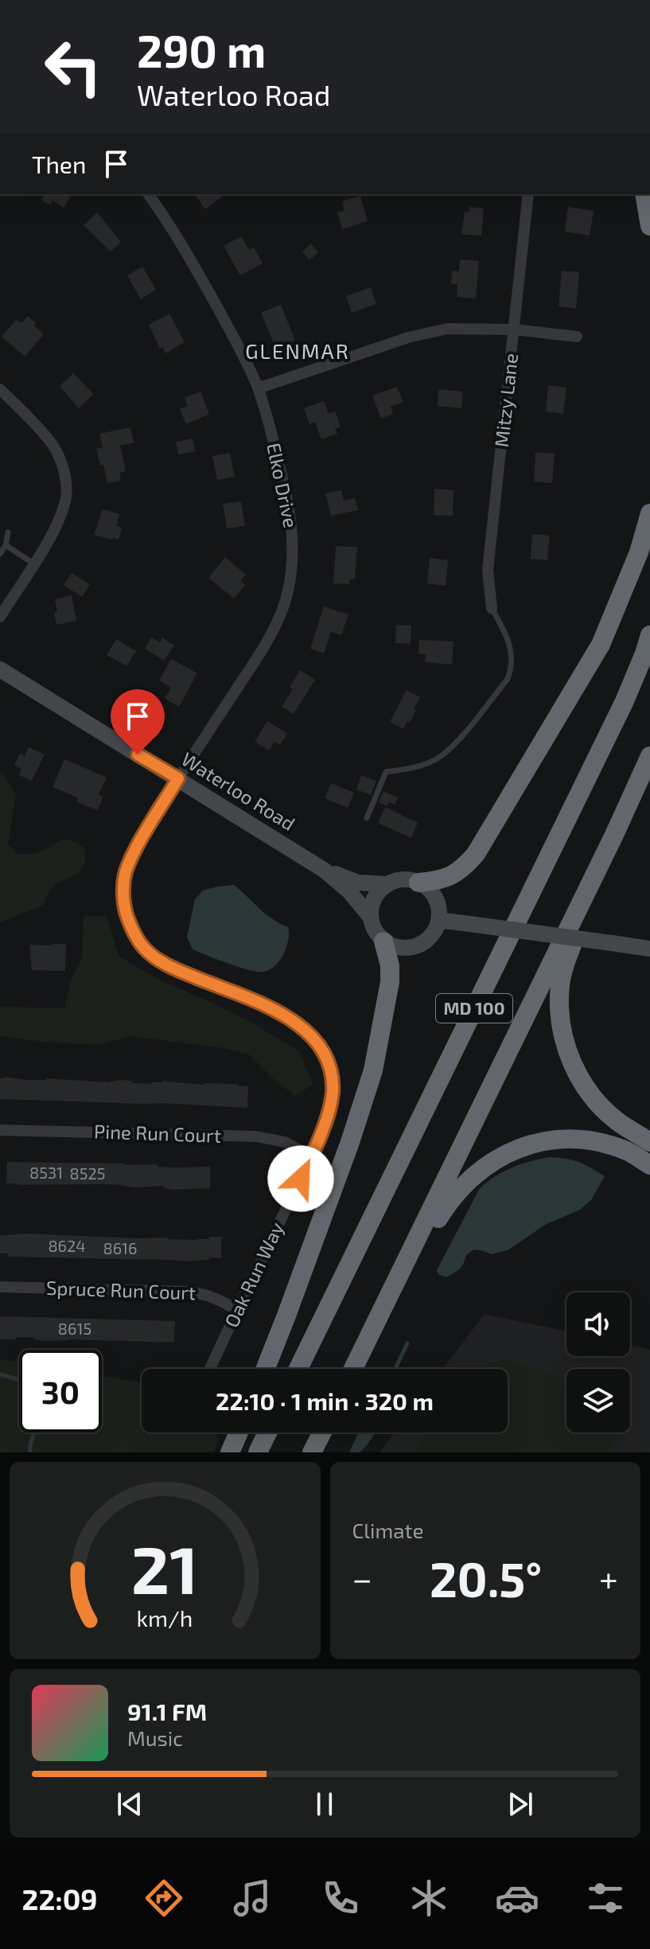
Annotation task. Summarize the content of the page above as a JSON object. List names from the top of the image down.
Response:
{
  "streets": {
    "highway": ["MD 100"],
    "main road": ["Waterloo Road"],
    "street": [
      "Mitzy Lane",
      "Elko Drive",
      "Pine Run Court",
      "Oak Run Way",
      "Spruce Run Court"
    ]
  },
  "crossings": [
    ["Elko Drive", "Waterloo Road"],
    ["Elko Drive", "Oak Run Way"],
    ["Waterloo Road", "Oak Run Way"],
    ["Pine Run Court", "Oak Run Way"],
    ["Oak Run Way", "Spruce Run Court"]
  ],
  "districts": ["GLENMAR"],
  "house_numbers": [
    "8531",
    "8525",
    "8624",
    "8616",
    "8615"
  ],
  "page": {
    "turn": ["290 m", "Waterloo Road"],
    "then": "Then",
    "limit": "30",
    "trip": "22:10 · 1 min · 320 m",
    "tile": "Climate",
    "heat": ["−", "20.5°", "+"],
    "song": ["91.1 FM", "Music"],
    "tabs": "22:09",
    "gauge": ["21", "km/h"]
  }
}
